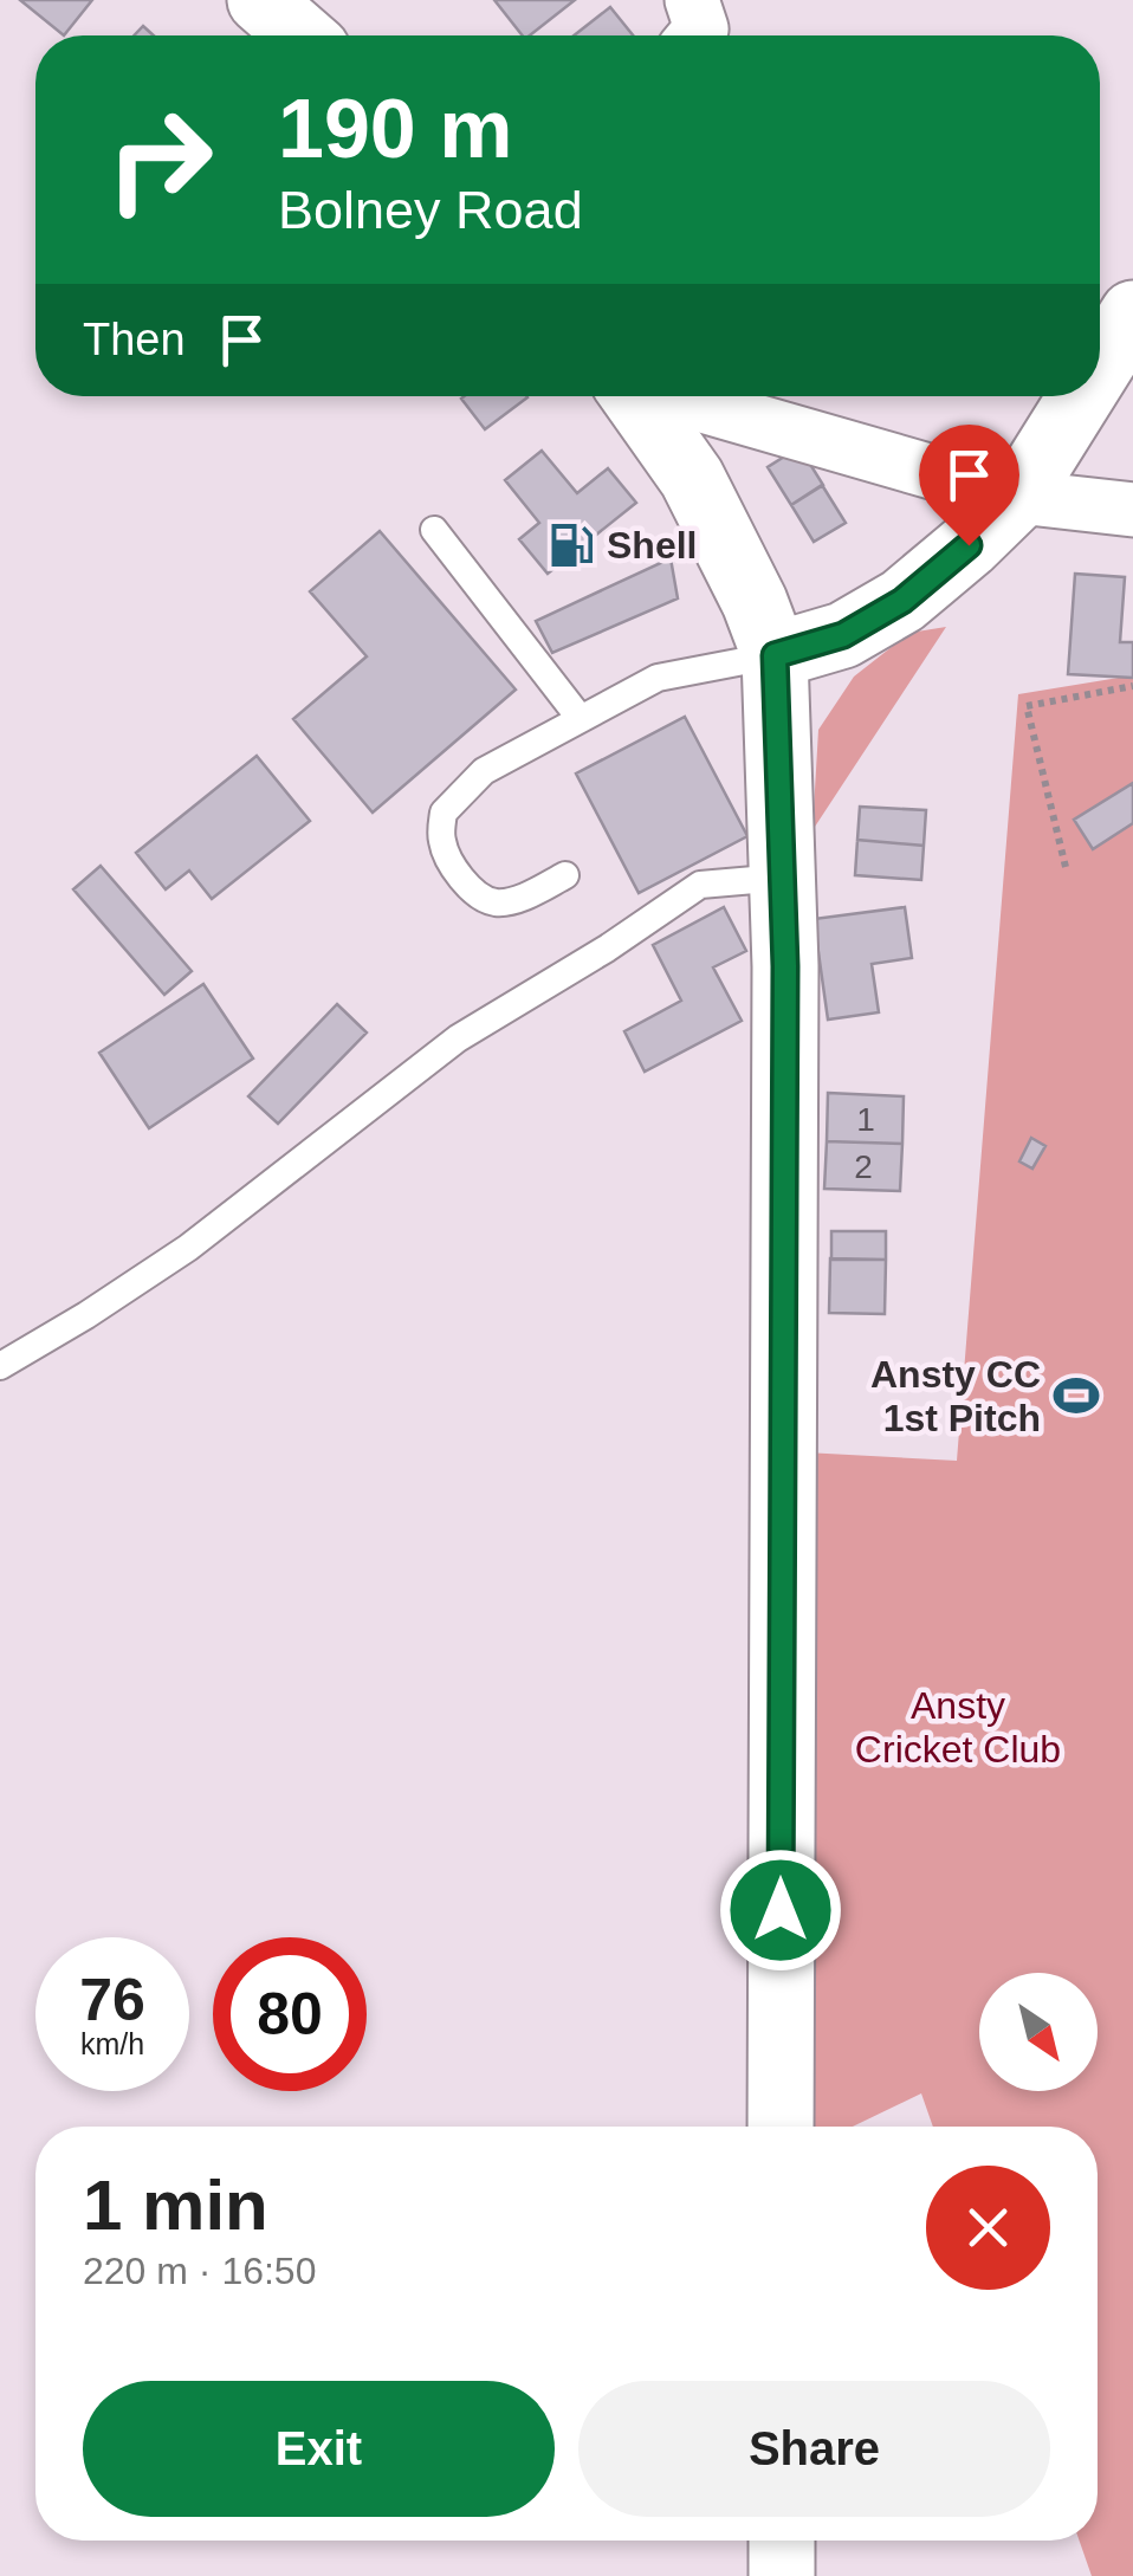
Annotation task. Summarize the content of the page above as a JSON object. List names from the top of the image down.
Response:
{
  "parks": ["Ansty Cricket Club"],
  "places": {
    "fuel station": ["Shell"],
    "sports": ["Ansty CC 1st Pitch"]
  },
  "house_numbers": ["1", "2"],
  "north": "bottom right",
  "page": {
    "turn": ["190 m", "Bolney Road"],
    "then": "Then",
    "speed": "76 km/h",
    "limit": "80",
    "heading": ["1 min", "220 m · 16:50"],
    "buttons": ["Exit", "Share"]
  }
}
